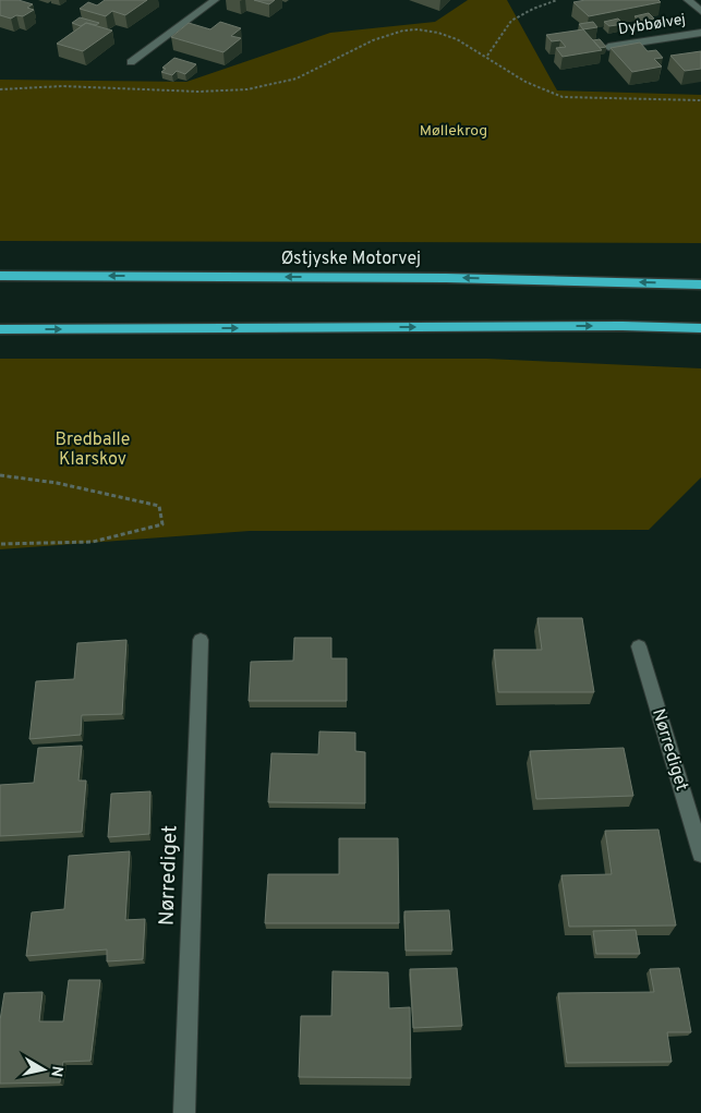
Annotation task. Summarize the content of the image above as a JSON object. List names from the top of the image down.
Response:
{
  "streets": {
    "highway": ["Østjyske Motorvej"],
    "street": ["Dybbølvej", "Nørrediget"]
  },
  "parks": ["Møllekrog", "Bredballe Klarskov"],
  "north": "right"
}
